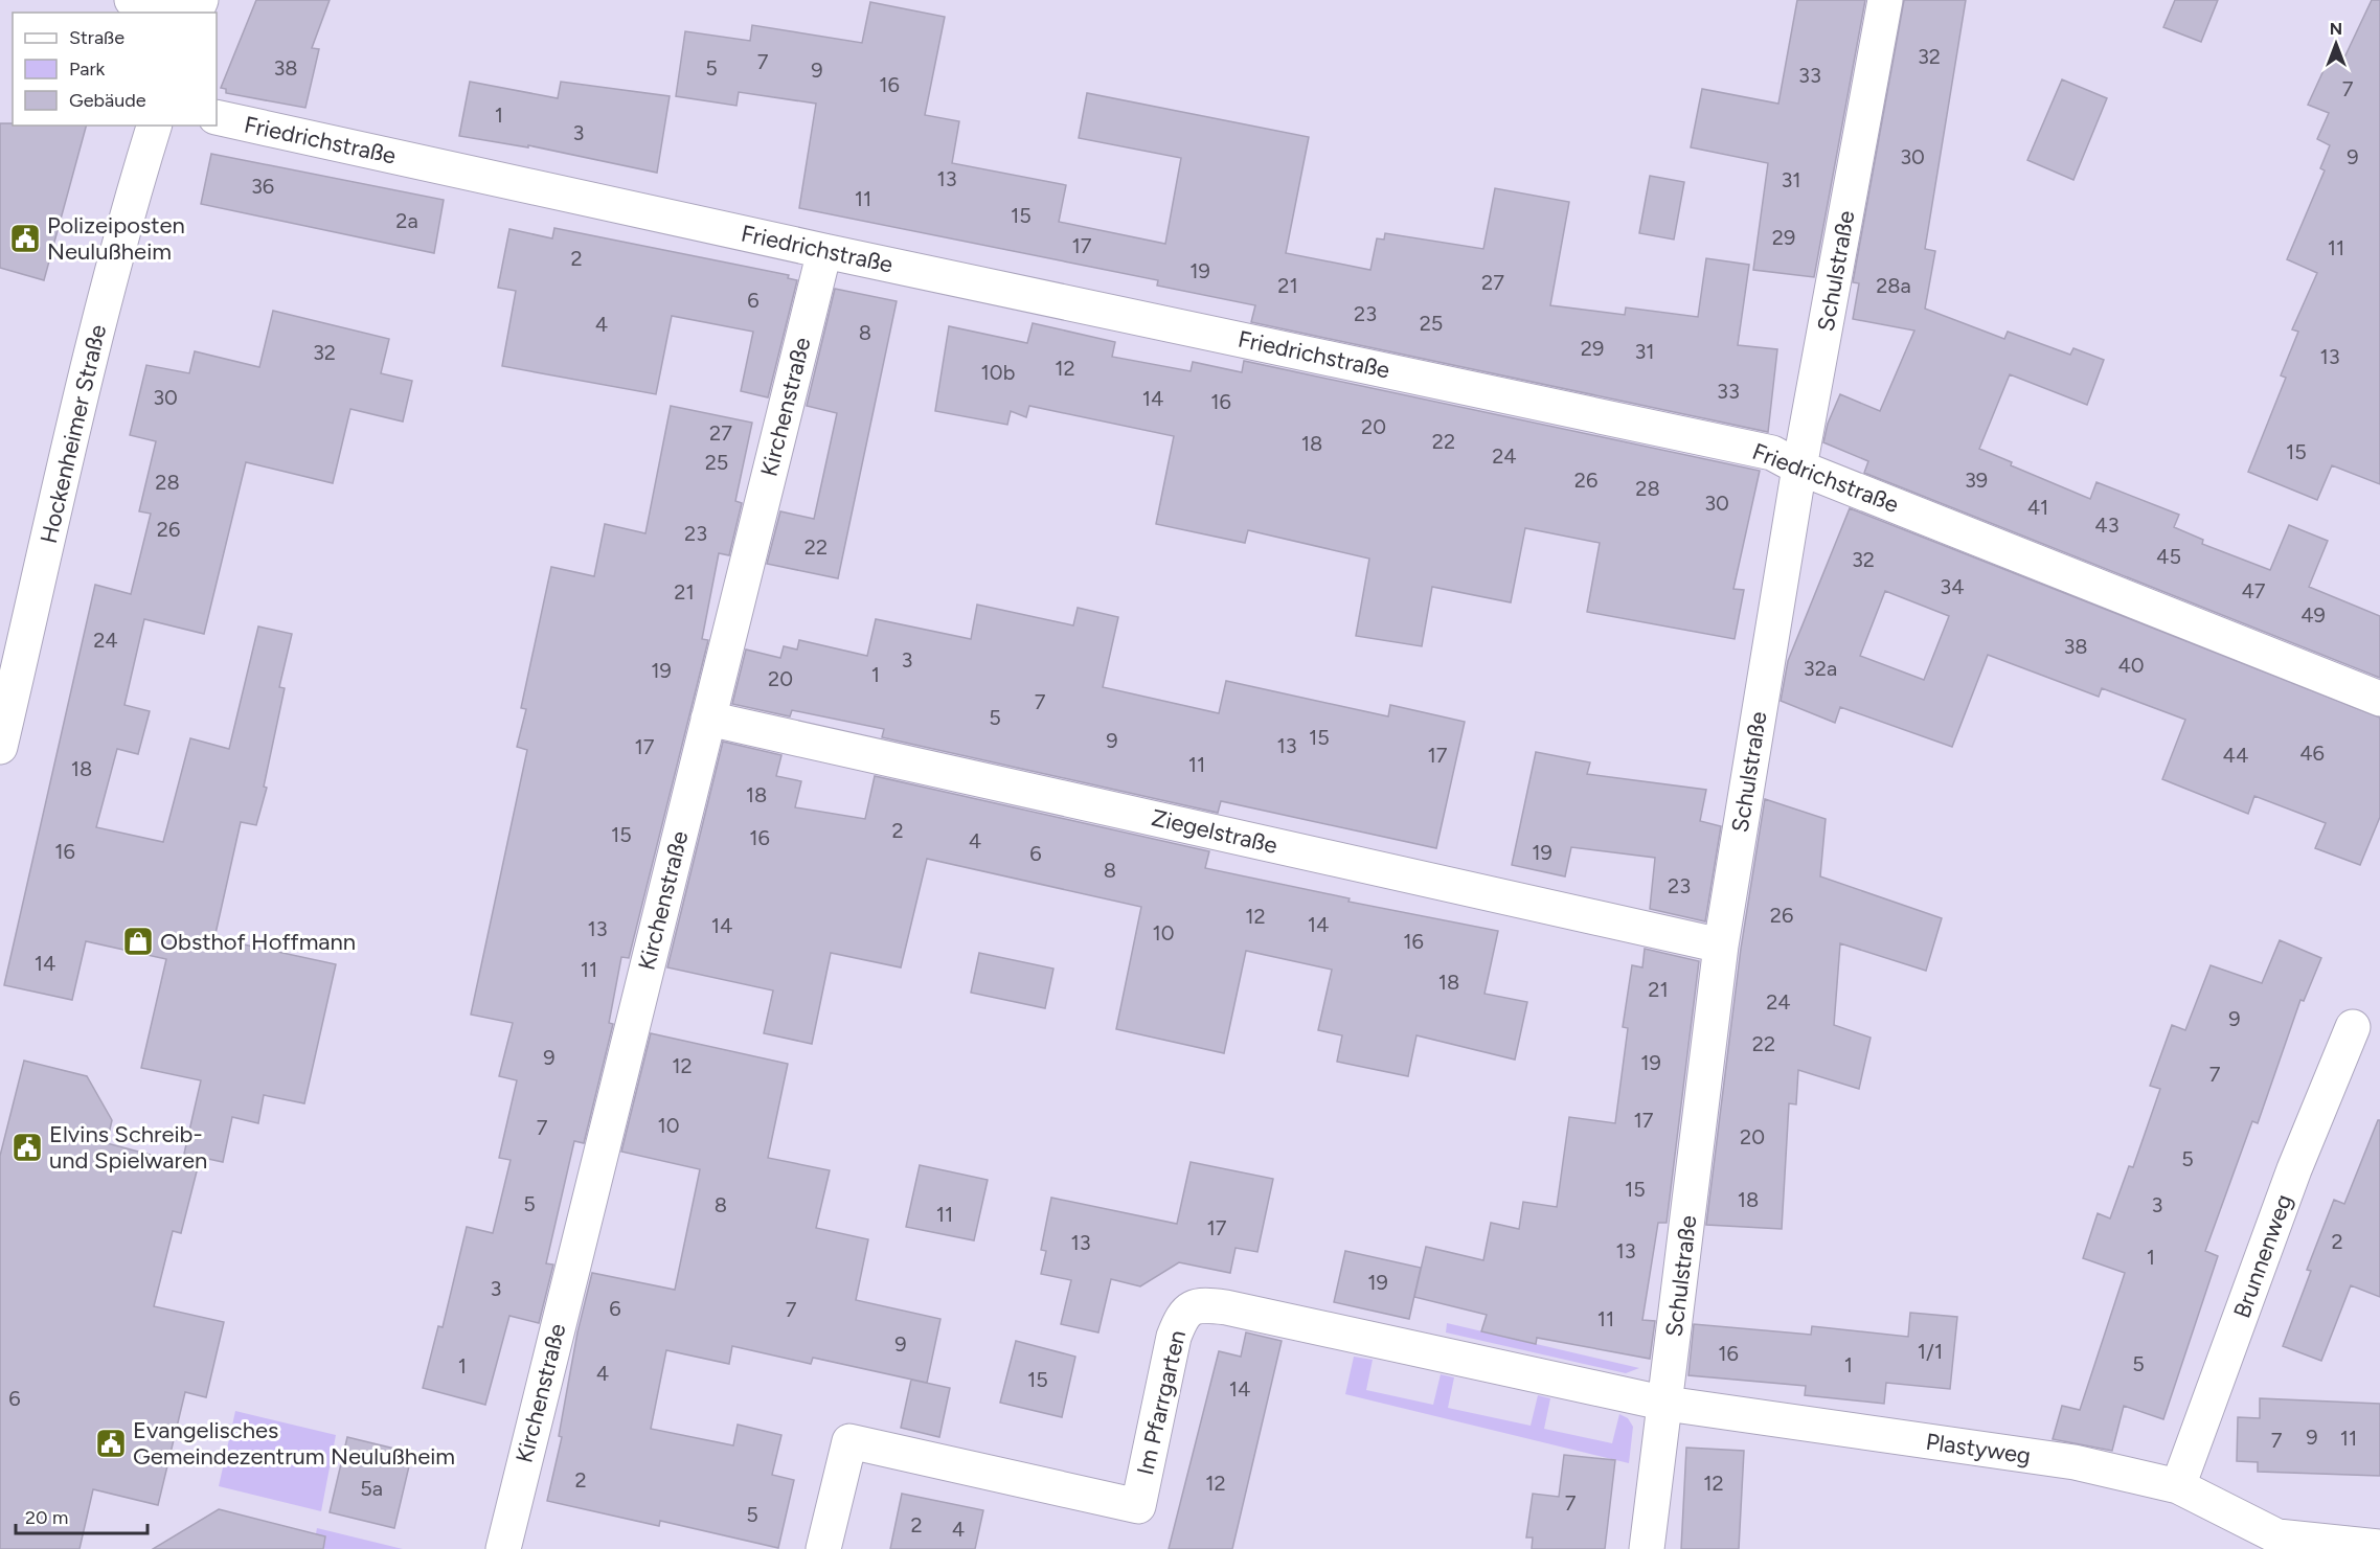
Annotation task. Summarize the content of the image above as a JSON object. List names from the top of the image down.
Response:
{
  "streets": {
    "street": [
      "Friedrichstraße",
      "Schulstraße",
      "Kirchenstraße",
      "Hockenheimer Straße",
      "Ziegelstraße",
      "Brunnenweg",
      "Im Pfarrgarten",
      "Plastyweg"
    ]
  },
  "crossings": [
    ["Friedrichstraße", "Schulstraße"],
    ["Friedrichstraße", "Kirchenstraße"],
    ["Schulstraße", "Ziegelstraße"],
    ["Schulstraße", "Im Pfarrgarten"],
    ["Schulstraße", "Plastyweg"],
    ["Kirchenstraße", "Ziegelstraße"],
    ["Brunnenweg", "Plastyweg"],
    ["Im Pfarrgarten", "Plastyweg"]
  ],
  "places": {
    "public building": ["Polizeiposten Neulußheim", "Elvins Schreib- und Spielwaren", "Evangelisches Gemeindezentrum Neulußheim"],
    "shop": ["Obsthof Hoffmann"]
  },
  "house_numbers": [
    "32",
    "7",
    "38",
    "5",
    "9",
    "33",
    "16",
    "7",
    "1",
    "3",
    "30",
    "9",
    "13",
    "31",
    "36",
    "11",
    "15",
    "2a",
    "29",
    "17",
    "11",
    "2",
    "19",
    "27",
    "21",
    "28a",
    "6",
    "23",
    "25",
    "4",
    "8",
    "29",
    "31",
    "32",
    "13",
    "12",
    "10b",
    "33",
    "30",
    "14",
    "16",
    "20",
    "27",
    "22",
    "18",
    "15",
    "24",
    "25",
    "26",
    "39",
    "28",
    "28",
    "30",
    "41",
    "43",
    "26",
    "23",
    "22",
    "45",
    "32",
    "34",
    "47",
    "21",
    "49",
    "24",
    "38",
    "3",
    "40",
    "32a",
    "19",
    "1",
    "20",
    "7",
    "5",
    "15",
    "9",
    "13",
    "17",
    "46",
    "17",
    "44",
    "11",
    "18",
    "18",
    "2",
    "15",
    "16",
    "4",
    "16",
    "19",
    "6",
    "8",
    "23",
    "26",
    "12",
    "14",
    "14",
    "13",
    "10",
    "16",
    "14",
    "11",
    "18",
    "21",
    "24",
    "9",
    "22",
    "9",
    "19",
    "12",
    "7",
    "17",
    "10",
    "7",
    "20",
    "5",
    "15",
    "18",
    "5",
    "8",
    "3",
    "11",
    "17",
    "2",
    "13",
    "13",
    "1",
    "19",
    "3",
    "6",
    "7",
    "11",
    "9",
    "1/1",
    "16",
    "5",
    "1",
    "1",
    "4",
    "15",
    "14",
    "6",
    "9",
    "11",
    "7",
    "2",
    "12",
    "12",
    "5a",
    "7",
    "5",
    "2",
    "4"
  ],
  "legend": ["Straße", "Park", "Gebäude"],
  "scale_bar": "20 m",
  "north": "top"
}
